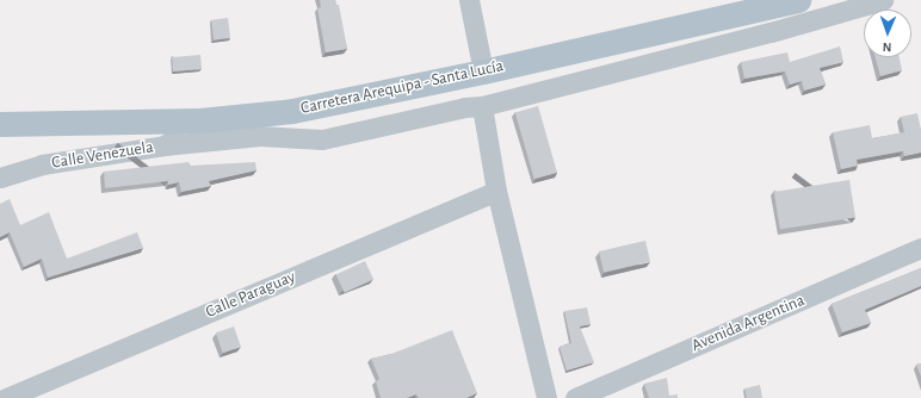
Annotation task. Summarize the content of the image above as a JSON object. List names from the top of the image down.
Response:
{
  "streets": {
    "main road": ["Carretera Arequipa - Santa Lucía"],
    "street": ["Calle Venezuela", "Calle Paraguay", "Avenida Argentina"]
  },
  "crossings": [
    ["Carretera Arequipa - Santa Lucía", "Calle Venezuela"]
  ],
  "north": "bottom"
}
